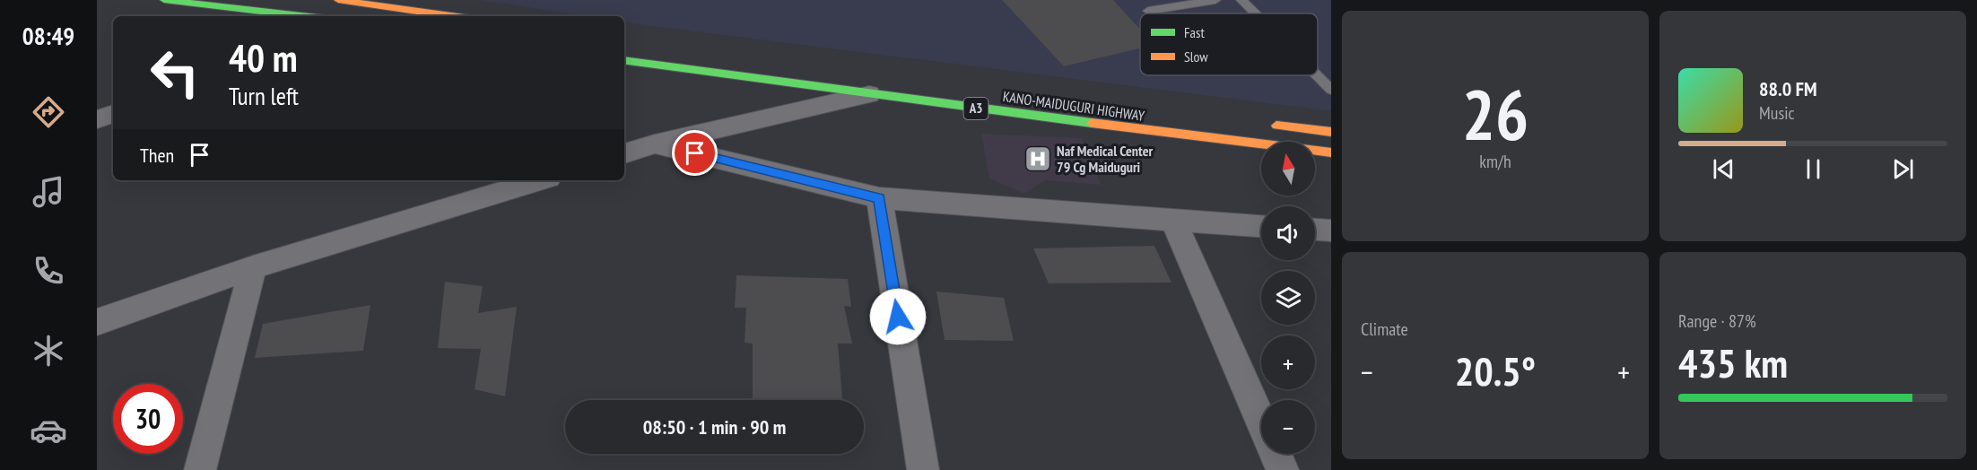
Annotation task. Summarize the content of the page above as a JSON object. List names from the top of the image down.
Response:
{
  "streets": {
    "highway": ["KANO-MAIDUGURI HIGHWAY", "A3"]
  },
  "places": {
    "hospital": ["Naf Medical Center 79 Cg Maiduguri"]
  },
  "legend": ["Fast", "Slow"],
  "north": "top",
  "page": {
    "tabs": "08:49",
    "tile": [
      ["26", "km/h"],
      "Climate",
      ["Range · 87%", "435 km"]
    ],
    "turn": ["40 m", "Turn left"],
    "song": ["88.0 FM", "Music"],
    "then": "Then",
    "map_buttons": ["+", "−"],
    "heat": ["−", "20.5°", "+"],
    "limit": "30",
    "trip": "08:50 · 1 min · 90 m"
  }
}
